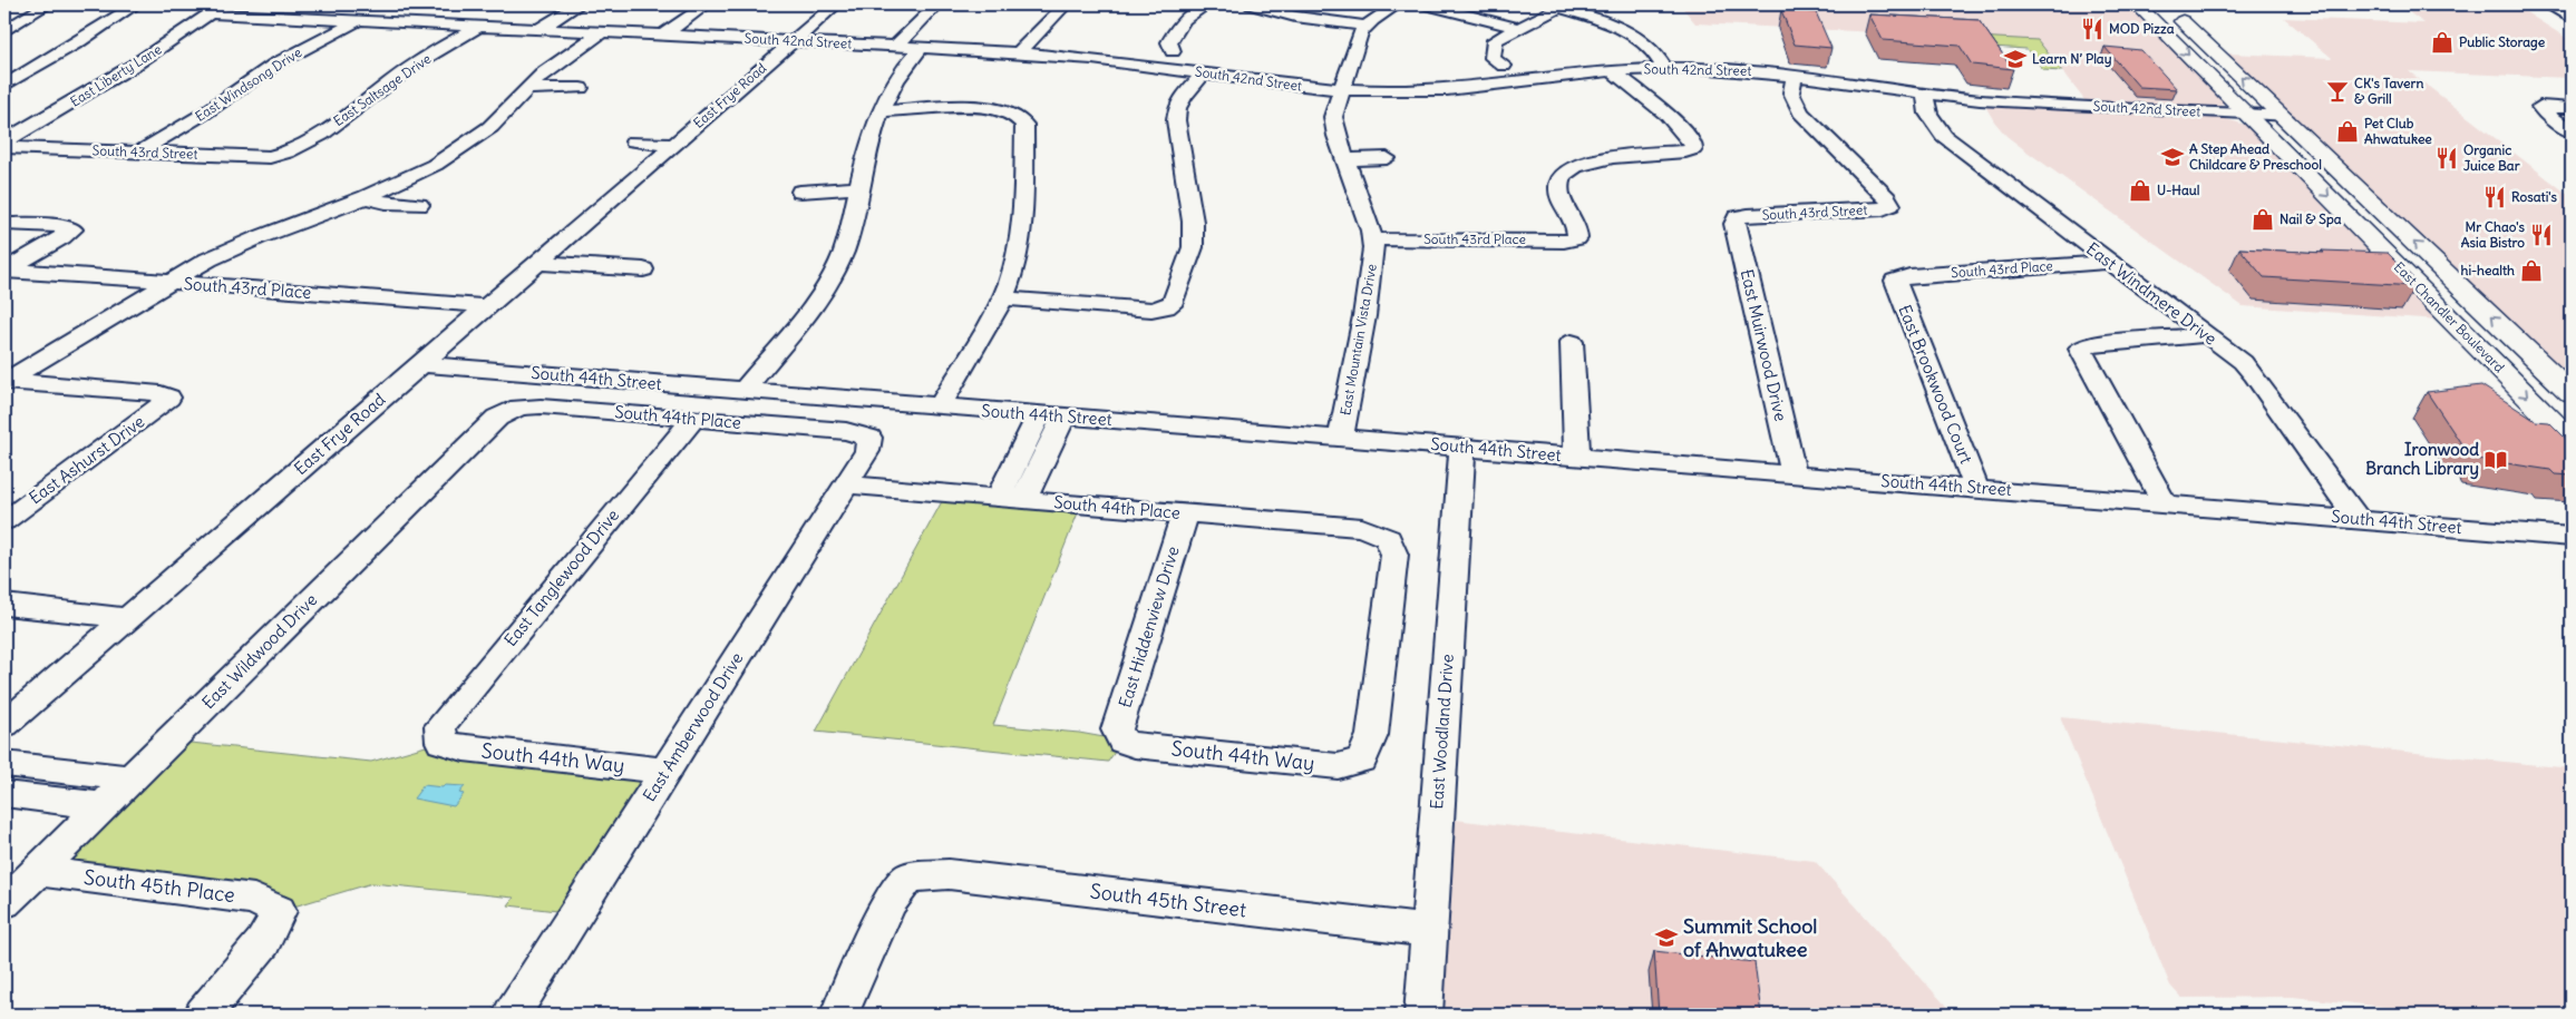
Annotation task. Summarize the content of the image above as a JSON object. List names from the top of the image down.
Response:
{
  "streets": {
    "main road": ["East Chandler Boulevard"],
    "street": [
      "South 42nd Street",
      "East Liberty Lane",
      "East Windsong Drive",
      "East Saltsage Drive",
      "East Frye Road",
      "South 43rd Street",
      "South 43rd Place",
      "East Windmere Drive",
      "East Mountain Vista Drive",
      "East Muirwood Drive",
      "South 44th Street",
      "East Brookwood Court",
      "South 44th Place",
      "East Ashurst Drive",
      "East Tanglewood Drive",
      "East Hiddenview Drive",
      "East Wildwood Drive",
      "East Amberwood Drive",
      "East Woodland Drive",
      "South 44th Way",
      "South 45th Place",
      "South 45th Street"
    ]
  },
  "crossings": [
    ["South 42nd Street", "East Liberty Lane"],
    ["South 42nd Street", "East Windsong Drive"],
    ["South 42nd Street", "East Saltsage Drive"],
    ["South 42nd Street", "East Frye Road"],
    ["South 42nd Street", "South 43rd Street"],
    ["South 42nd Street", "South 43rd Place"],
    ["South 42nd Street", "East Windmere Drive"],
    ["South 42nd Street", "East Chandler Boulevard"],
    ["South 42nd Street", "East Mountain Vista Drive"],
    ["East Windsong Drive", "South 43rd Street"],
    ["East Saltsage Drive", "South 43rd Street"],
    ["East Frye Road", "South 43rd Place"],
    ["East Frye Road", "South 44th Street"],
    ["South 43rd Street", "East Muirwood Drive"],
    ["South 43rd Place", "East Windmere Drive"],
    ["South 43rd Place", "East Mountain Vista Drive"],
    ["South 43rd Place", "East Brookwood Court"],
    ["East Windmere Drive", "South 44th Street"],
    ["East Mountain Vista Drive", "South 44th Street"],
    ["East Muirwood Drive", "South 44th Street"],
    ["South 44th Street", "East Brookwood Court"],
    ["South 44th Street", "East Woodland Drive"],
    ["South 44th Place", "East Tanglewood Drive"],
    ["South 44th Place", "East Hiddenview Drive"],
    ["South 44th Place", "East Wildwood Drive"],
    ["South 44th Place", "East Amberwood Drive"],
    ["South 44th Place", "South 44th Way"],
    ["East Tanglewood Drive", "South 44th Way"],
    ["East Hiddenview Drive", "South 44th Way"],
    ["East Wildwood Drive", "South 45th Place"],
    ["East Amberwood Drive", "South 44th Way"],
    ["East Woodland Drive", "South 45th Street"]
  ],
  "places": {
    "restaurant": [
      "MOD Pizza",
      "Organic Juice Bar",
      "Rosati's",
      "Mr Chao's Asia Bistro"
    ],
    "shop": [
      "Public Storage",
      "Pet Club Ahwatukee",
      "U-Haul",
      "Nail & Spa",
      "hi-health"
    ],
    "school or university": ["Learn N’ Play", "A Step Ahead Childcare & Preschool", "Summit School of Ahwatukee"],
    "bar": ["CK's Tavern & Grill"],
    "library": ["Ironwood Branch Library"]
  }
}
